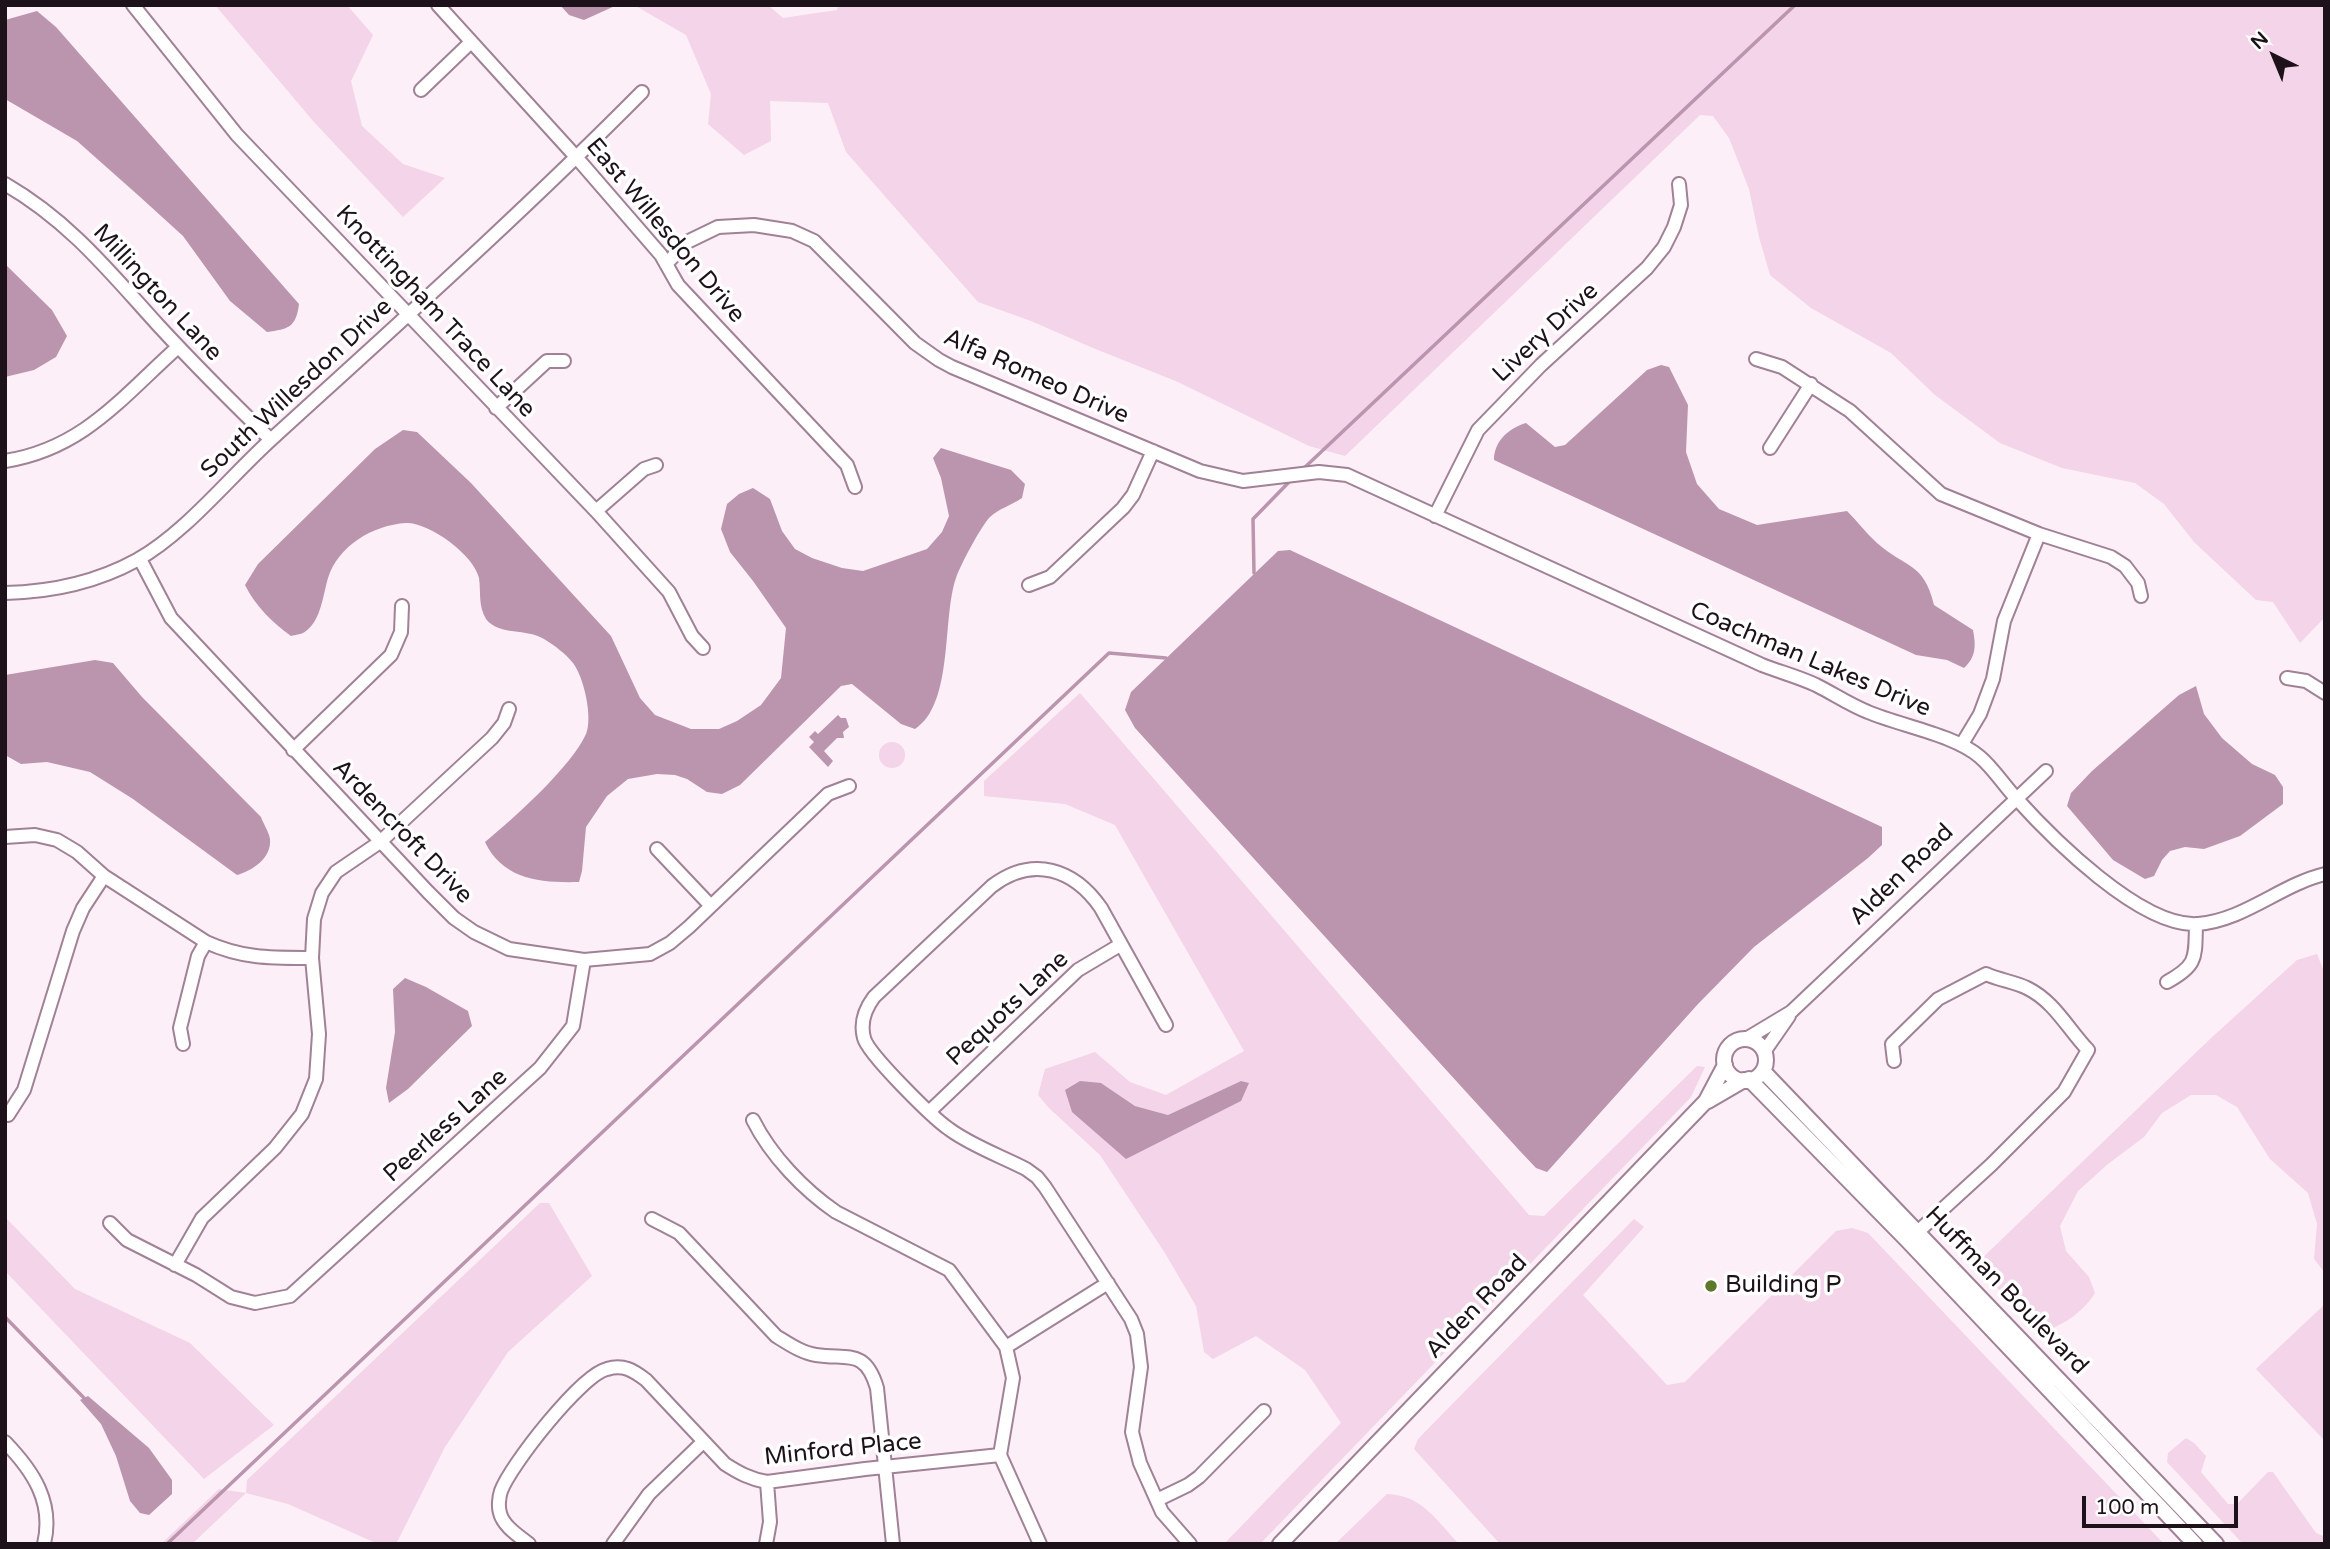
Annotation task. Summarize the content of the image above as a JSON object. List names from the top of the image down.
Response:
{
  "streets": {
    "street": [
      "East Willesdon Drive",
      "Millington Lane",
      "Knottingham Trace Lane",
      "Livery Drive",
      "Alfa Romeo Drive",
      "South Willesdon Drive",
      "Coachman Lakes Drive",
      "Ardencroft Drive",
      "Alden Road",
      "Pequots Lane",
      "Peerless Lane",
      "Huffman Boulevard",
      "Minford Place"
    ]
  },
  "crossings": [
    ["East Willesdon Drive", "Alfa Romeo Drive"],
    ["East Willesdon Drive", "South Willesdon Drive"],
    ["Millington Lane", "South Willesdon Drive"],
    ["Knottingham Trace Lane", "South Willesdon Drive"],
    ["Livery Drive", "Coachman Lakes Drive"],
    ["Alfa Romeo Drive", "Coachman Lakes Drive"],
    ["South Willesdon Drive", "Ardencroft Drive"],
    ["Coachman Lakes Drive", "Alden Road"],
    ["Ardencroft Drive", "Peerless Lane"],
    ["Alden Road", "Huffman Boulevard"]
  ],
  "places": ["Building P"],
  "scale_bar": "100 m",
  "north": "top left"
}
